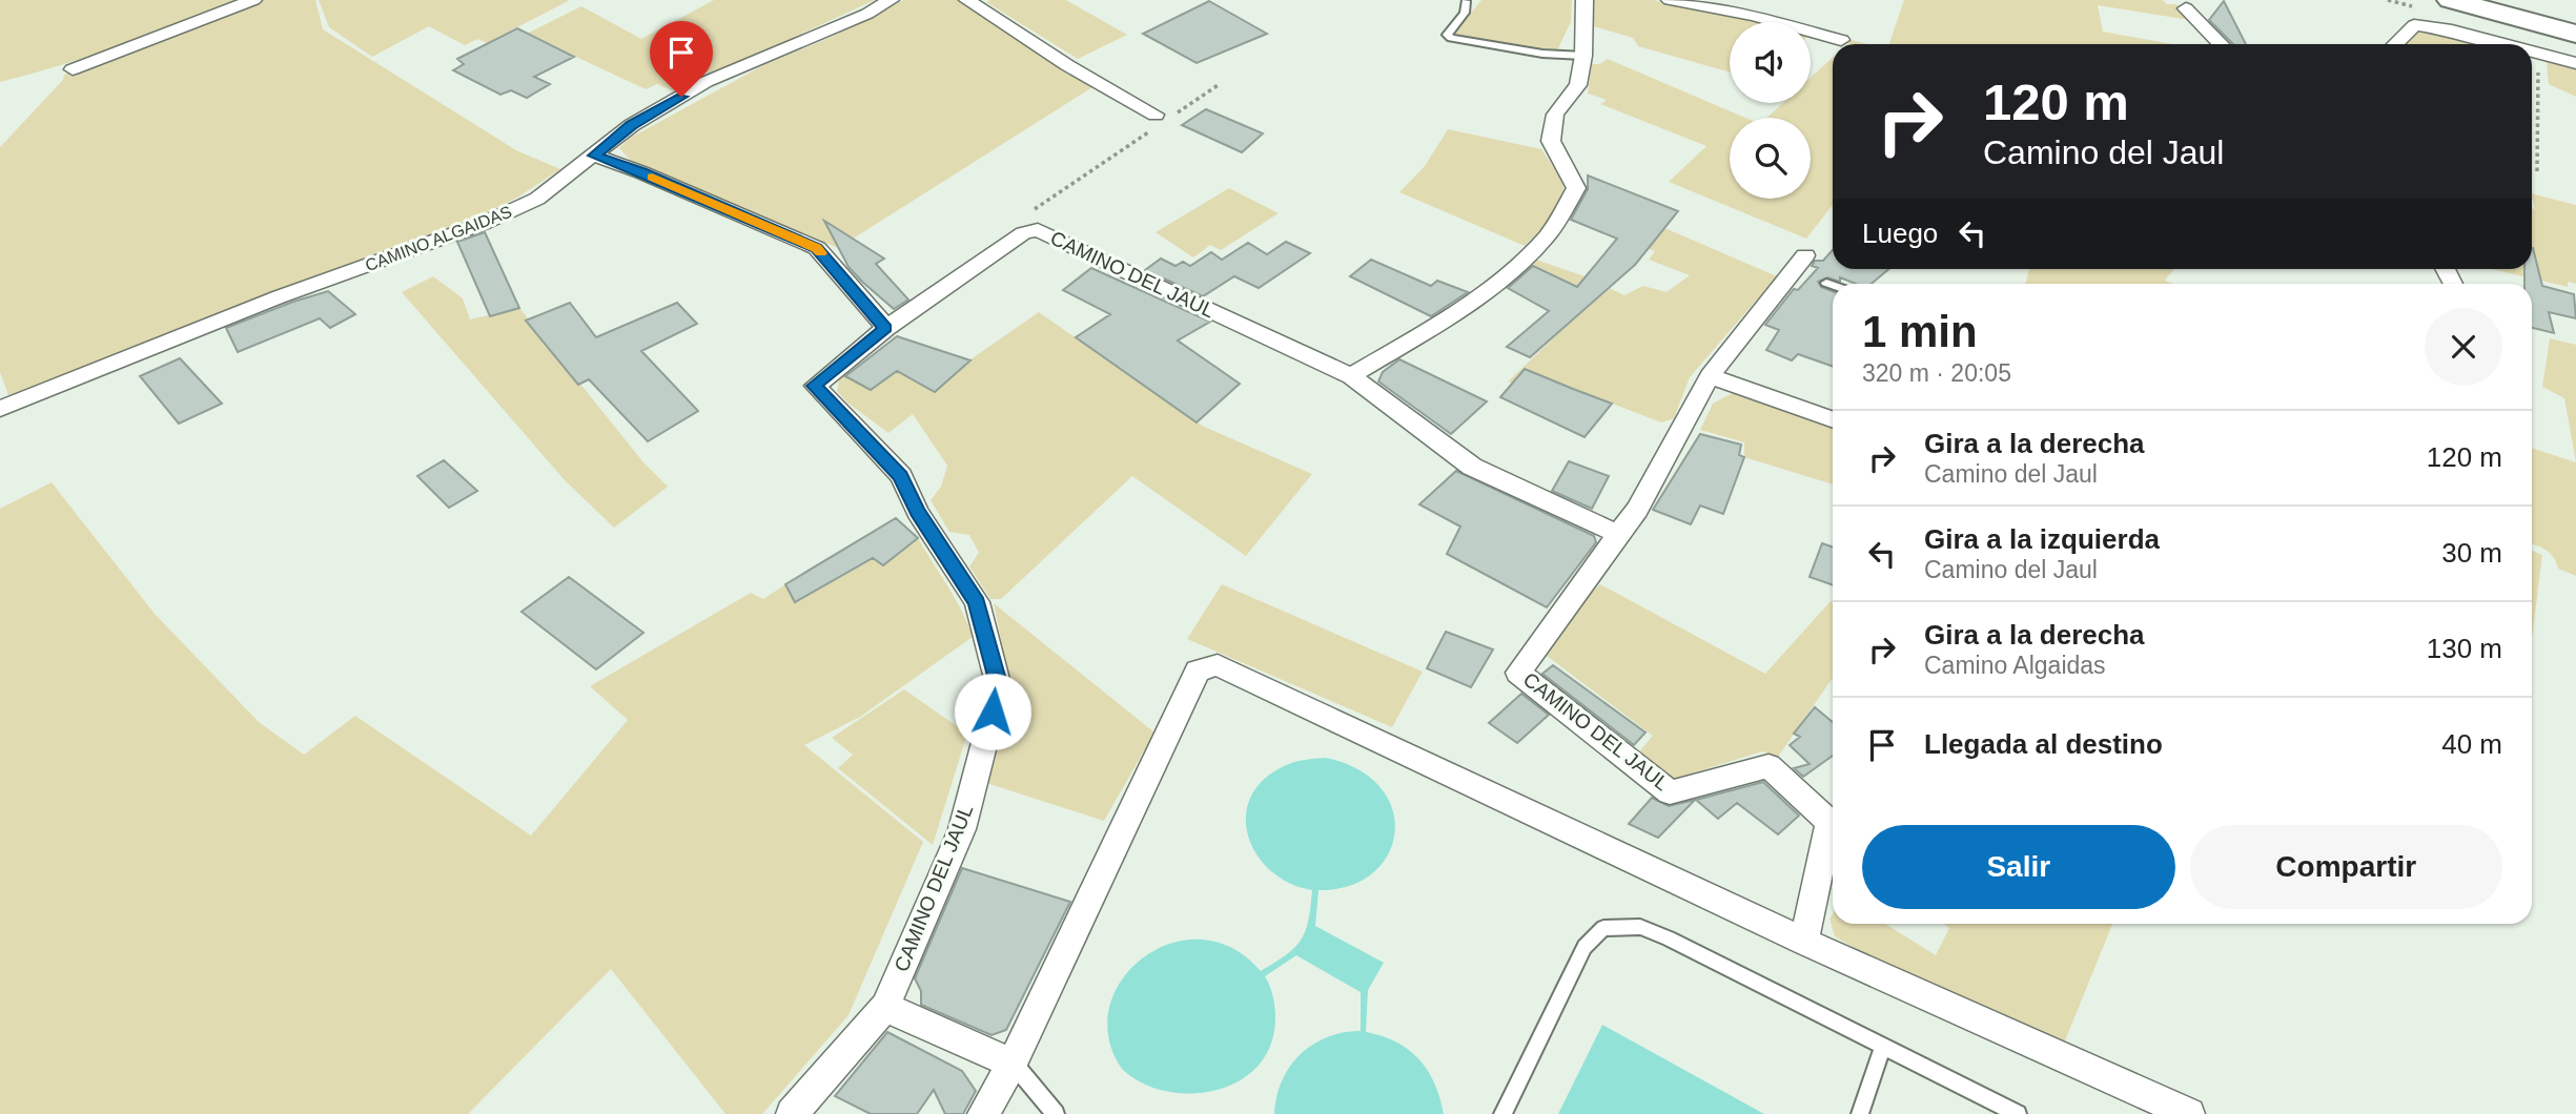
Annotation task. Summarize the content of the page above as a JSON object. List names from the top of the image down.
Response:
{
  "streets": {
    "street": ["CAMINO ALGAIDAS", "CAMINO DEL JAUL"]
  },
  "page": {
    "turn": ["120 m", "Camino del Jaul"],
    "then": "Luego",
    "heading": ["1 min", "320 m · 20:05"],
    "list": [
      {
        "name": "Gira a la derecha",
        "note": "Camino del Jaul",
        "value": "120 m"
      },
      {
        "name": "Gira a la izquierda",
        "note": "Camino del Jaul",
        "value": "30 m"
      },
      {
        "name": "Gira a la derecha",
        "note": "Camino Algaidas",
        "value": "130 m"
      },
      {
        "name": "Llegada al destino",
        "value": "40 m"
      }
    ],
    "buttons": ["Salir", "Compartir"]
  }
}
